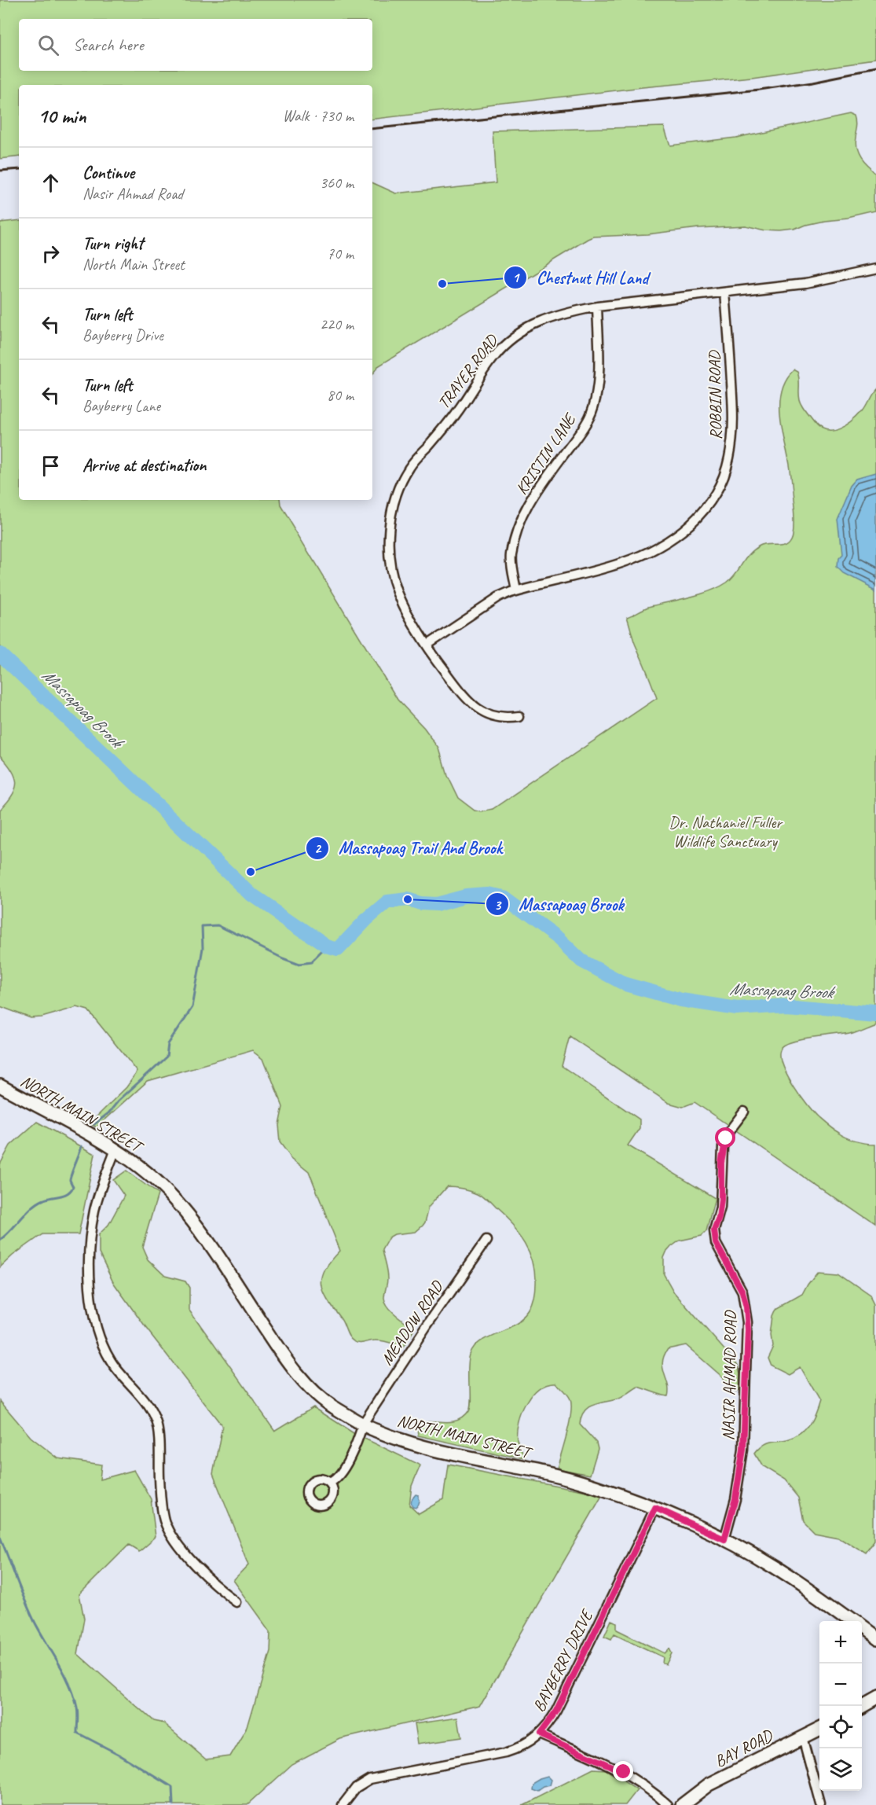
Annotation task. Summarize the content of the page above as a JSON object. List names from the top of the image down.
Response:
{
  "streets": {
    "main road": ["NORTH MAIN STREET", "BAY ROAD"],
    "street": [
      "TRAYER ROAD",
      "ROBBIN ROAD",
      "KRISTIN LANE",
      "MEADOW ROAD",
      "NASIR AHMAD ROAD",
      "BAYBERRY DRIVE"
    ]
  },
  "crossings": [
    ["TRAYER ROAD", "ROBBIN ROAD"],
    ["TRAYER ROAD", "KRISTIN LANE"],
    ["ROBBIN ROAD", "KRISTIN LANE"],
    ["NORTH MAIN STREET", "MEADOW ROAD"],
    ["NORTH MAIN STREET", "NASIR AHMAD ROAD"],
    ["NORTH MAIN STREET", "BAYBERRY DRIVE"]
  ],
  "water": ["Massapoag Brook"],
  "parks": ["Dr. Nathaniel Fuller Wildlife Sanctuary"],
  "places": ["Chestnut Hill Land", "Massapoag Trail And Brook", "Massapoag Brook"],
  "page": {
    "search": "Search here",
    "heading": ["10 min", "Walk · 730 m"],
    "list": [
      ["Continue", "Nasir Ahmad Road", "360 m"],
      ["Turn right", "North Main Street", "70 m"],
      ["Turn left", "Bayberry Drive", "220 m"],
      ["Turn left", "Bayberry Lane", "80 m"],
      "Arrive at destination"
    ],
    "map_buttons": ["+", "−"]
  }
}
